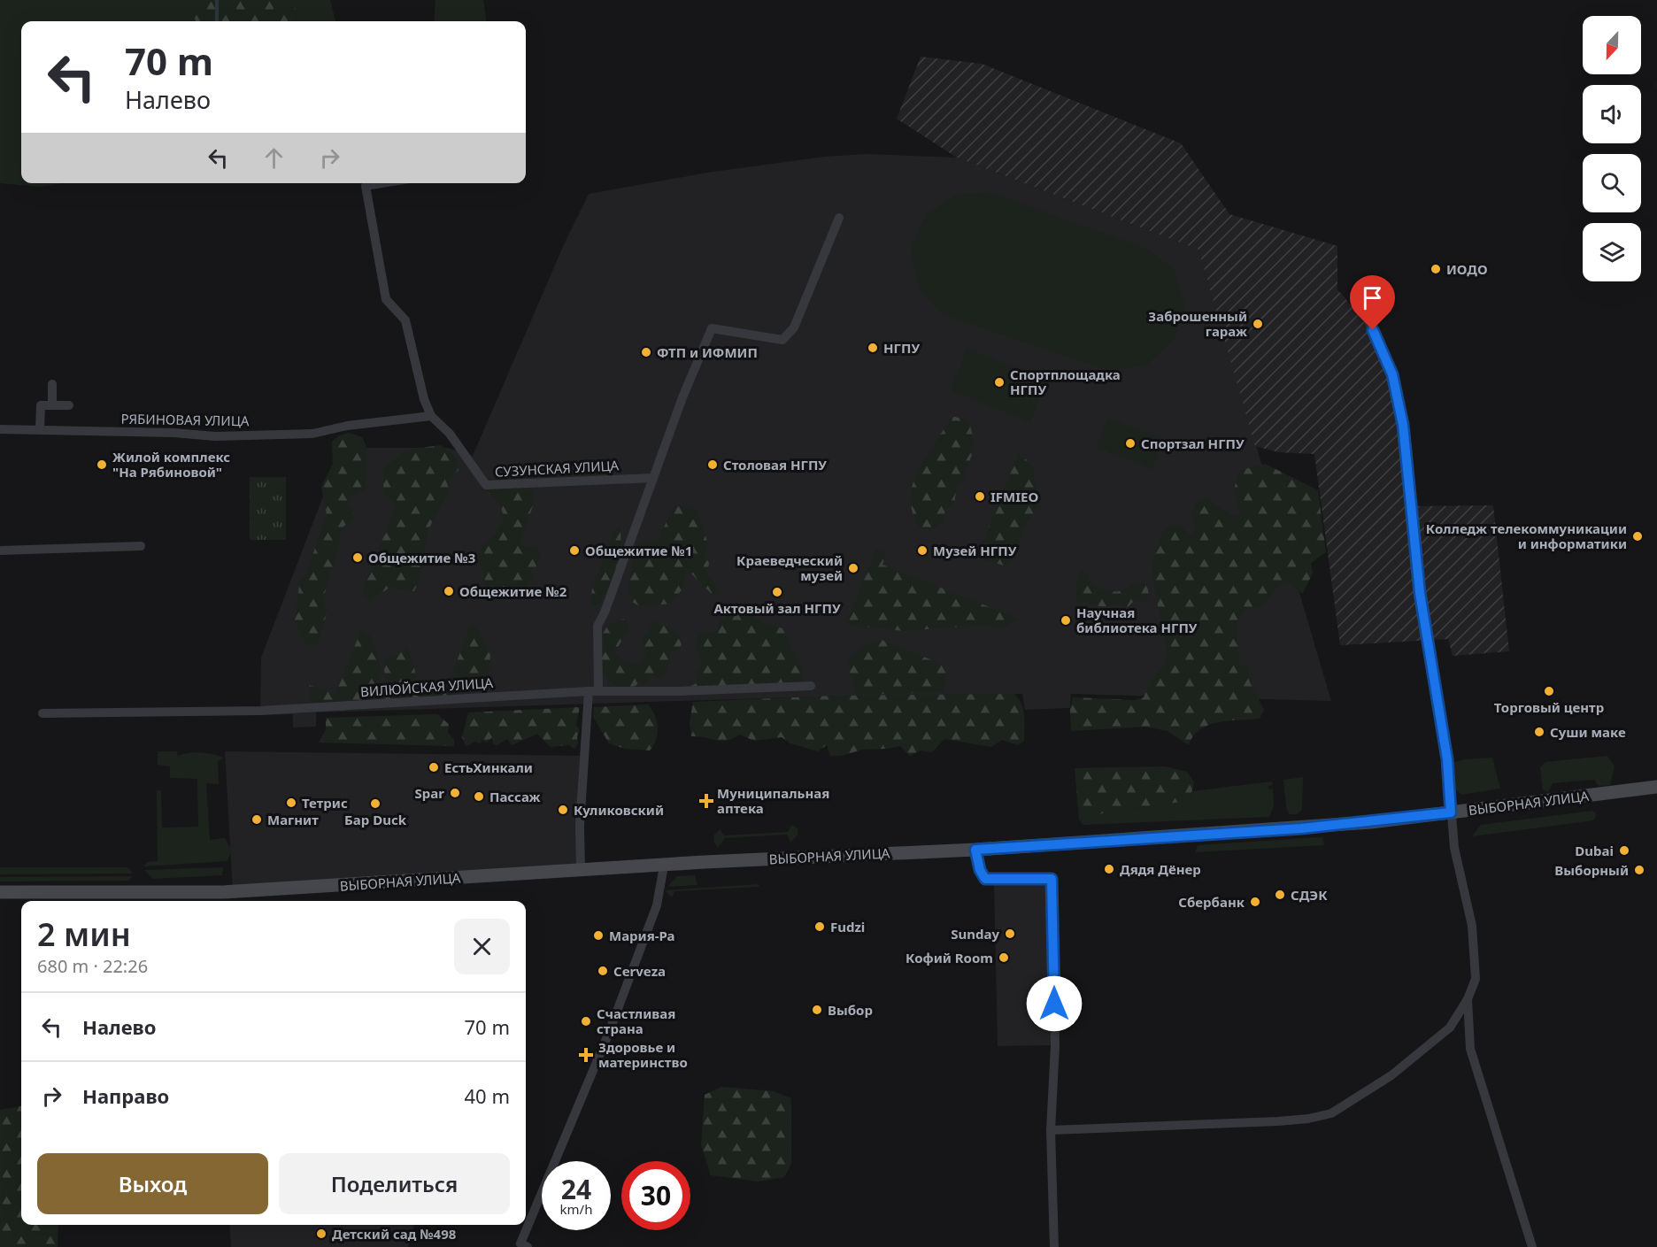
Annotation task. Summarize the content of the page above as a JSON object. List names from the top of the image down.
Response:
{
  "streets": {
    "main road": ["ВЫБОРНАЯ УЛИЦА"],
    "street": ["РЯБИНОВАЯ УЛИЦА", "СУЗУНСКАЯ УЛИЦА", "ВИЛЮЙСКАЯ УЛИЦА"]
  },
  "crossings": [
    ["РЯБИНОВАЯ УЛИЦА", "СУЗУНСКАЯ УЛИЦА"]
  ],
  "places": {
    "other": [
      "ИОДО",
      "Заброшенный гараж",
      "НГПУ",
      "ФТП и ИФМИП",
      "Спортплощадка НГПУ",
      "Спортзал НГПУ",
      "Жилой комплекс \"На Рябиновой\"",
      "Столовая НГПУ",
      "IFMIEO",
      "Колледж телекоммуникации и информатики",
      "Общежитие №1",
      "Музей НГПУ",
      "Общежитие №3",
      "Краеведческий музей",
      "Общежитие №2",
      "Актовый зал НГПУ",
      "Научная библиотека НГПУ",
      "Торговый центр",
      "Суши маке",
      "ЕстьХинкали",
      "Spar",
      "Пассаж",
      "Тетрис",
      "Бар Duck",
      "Куликовский",
      "Магнит",
      "Dubai",
      "Дядя Дёнер",
      "Выборный",
      "СДЭК",
      "Сбербанк",
      "Fudzi",
      "Sunday",
      "Мария-Ра",
      "Кофий Room",
      "Cerveza",
      "Выбор",
      "Счастливая страна",
      "Детский сад №498"
    ],
    "health": ["Муниципальная аптека", "Здоровье и материнство"]
  },
  "north": "bottom",
  "page": {
    "turn": ["70 m", "Налево"],
    "heading": ["2 мин", "680 m · 22:26"],
    "list": [
      {
        "name": "Налево",
        "value": "70 m"
      },
      {
        "name": "Направо",
        "value": "40 m"
      }
    ],
    "buttons": ["Выход", "Поделиться"],
    "speed": "24 km/h",
    "limit": "30"
  }
}
